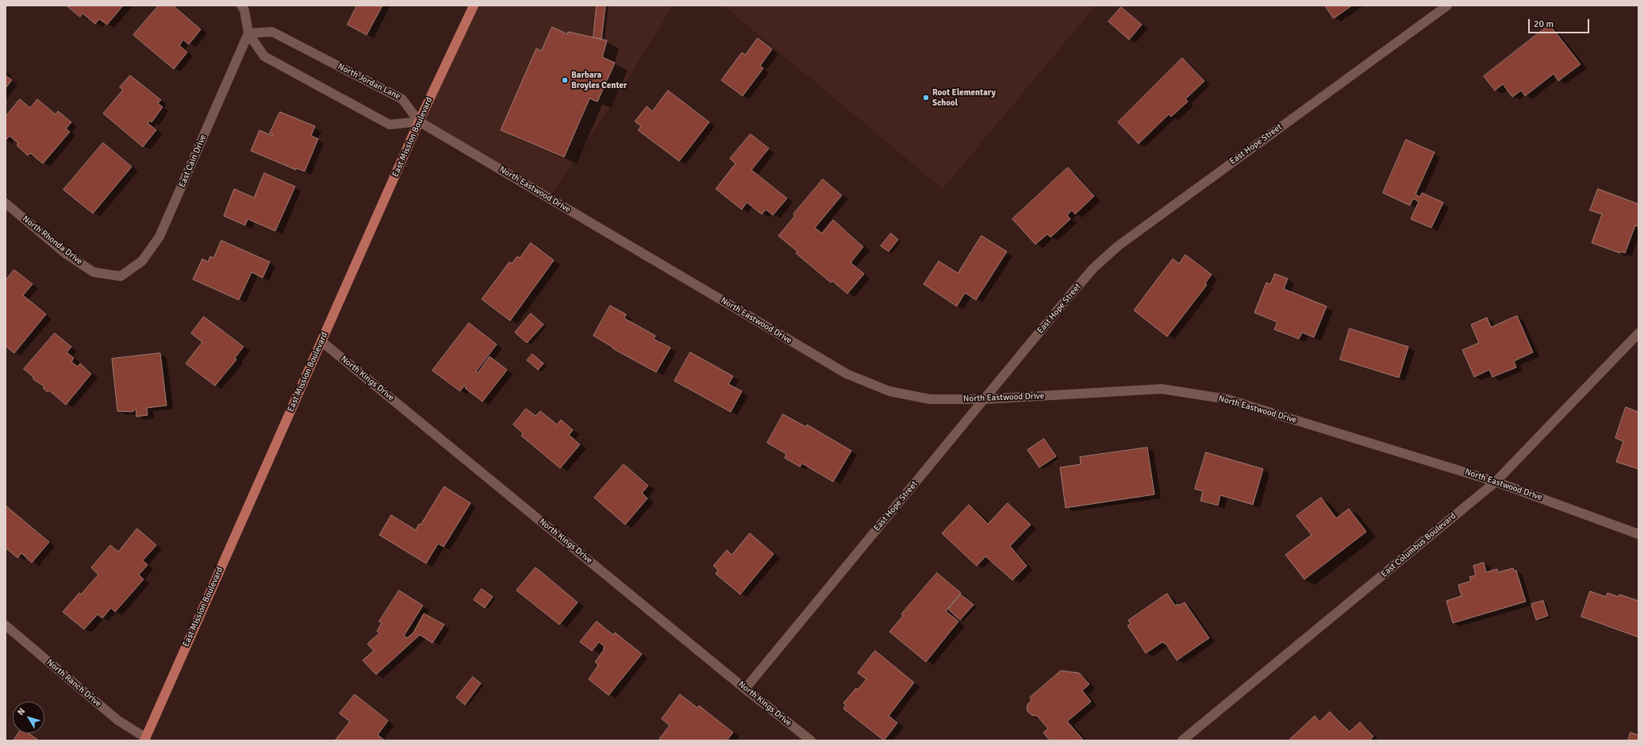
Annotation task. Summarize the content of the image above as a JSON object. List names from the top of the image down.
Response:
{
  "streets": {
    "main road": ["East Mission Boulevard"],
    "street": [
      "North Jordan Lane",
      "East Hope Street",
      "East Cain Drive",
      "North Eastwood Drive",
      "North Rhonda Drive",
      "North Kings Drive",
      "East Columbus Boulevard",
      "North Ranch Drive"
    ]
  },
  "crossings": [
    ["North Jordan Lane", "East Mission Boulevard"],
    ["North Jordan Lane", "East Cain Drive"],
    ["North Jordan Lane", "North Eastwood Drive"],
    ["East Mission Boulevard", "North Eastwood Drive"],
    ["East Mission Boulevard", "North Kings Drive"],
    ["East Mission Boulevard", "North Ranch Drive"],
    ["East Hope Street", "North Eastwood Drive"],
    ["East Hope Street", "North Kings Drive"],
    ["East Cain Drive", "North Rhonda Drive"],
    ["North Eastwood Drive", "East Columbus Boulevard"]
  ],
  "places": ["Barbara Broyles Center", "Root Elementary School"],
  "scale_bar": "20 m",
  "north": "top left"
}
